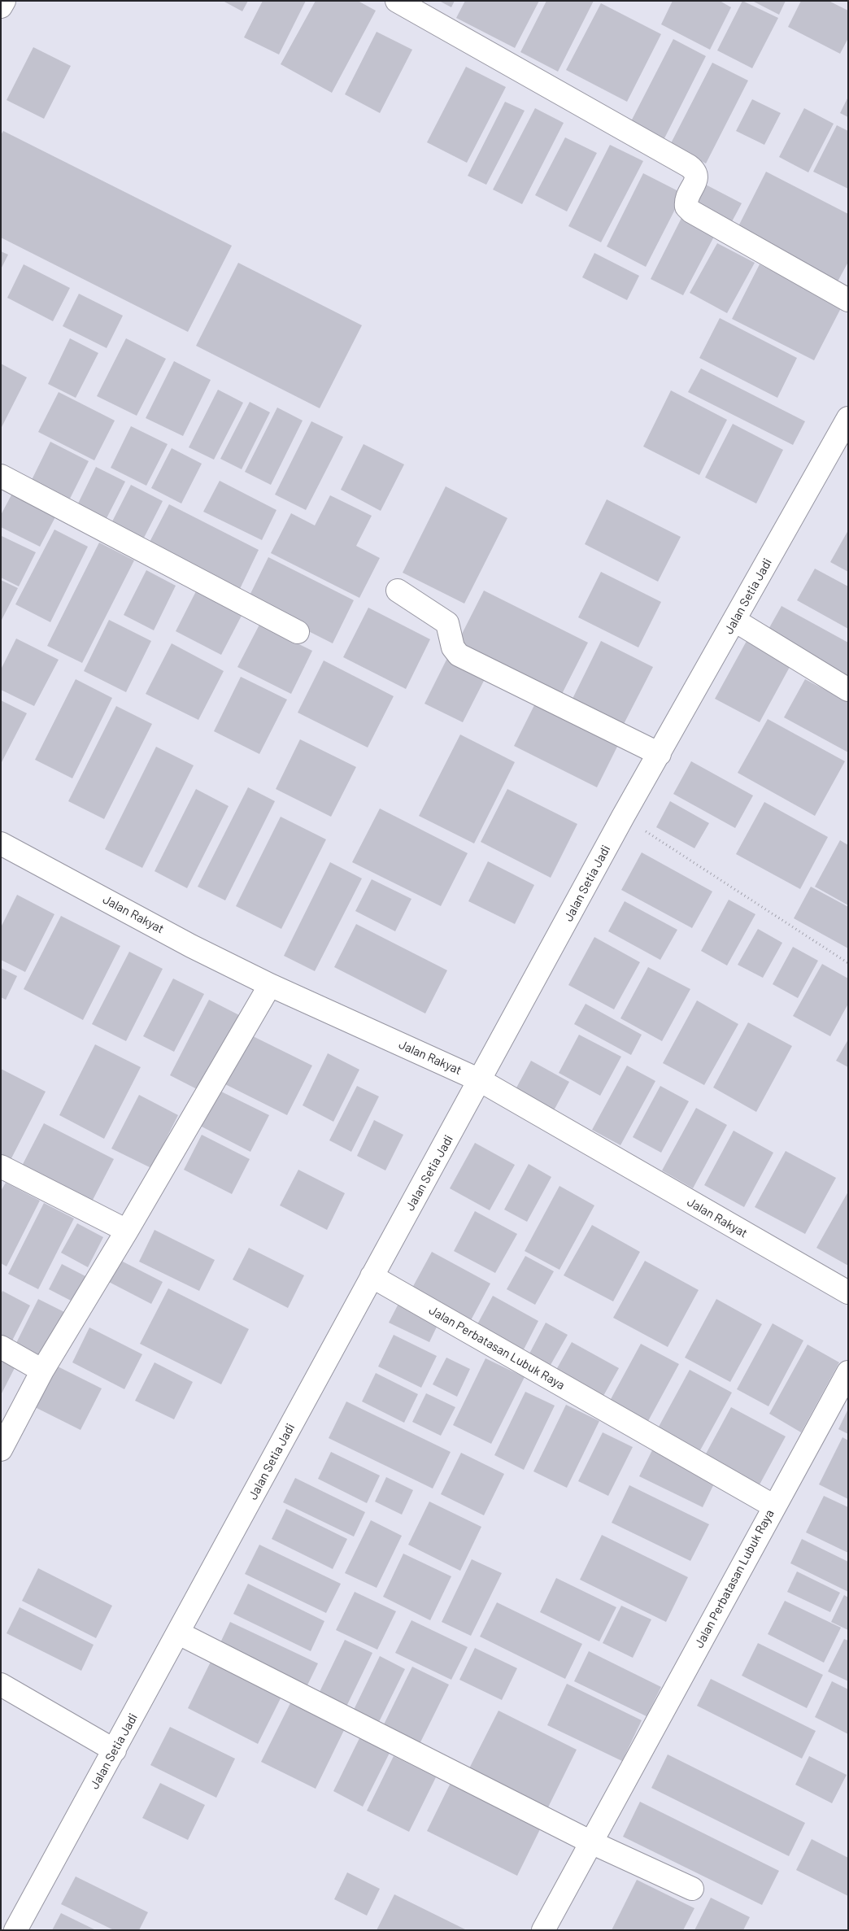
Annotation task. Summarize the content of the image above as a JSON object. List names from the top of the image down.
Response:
{
  "streets": {
    "street": ["Jalan Setia Jadi", "Jalan Rakyat", "Jalan Perbatasan Lubuk Raya"]
  },
  "crossings": [
    ["Jalan Setia Jadi", "Jalan Rakyat"],
    ["Jalan Setia Jadi", "Jalan Perbatasan Lubuk Raya"]
  ]
}
